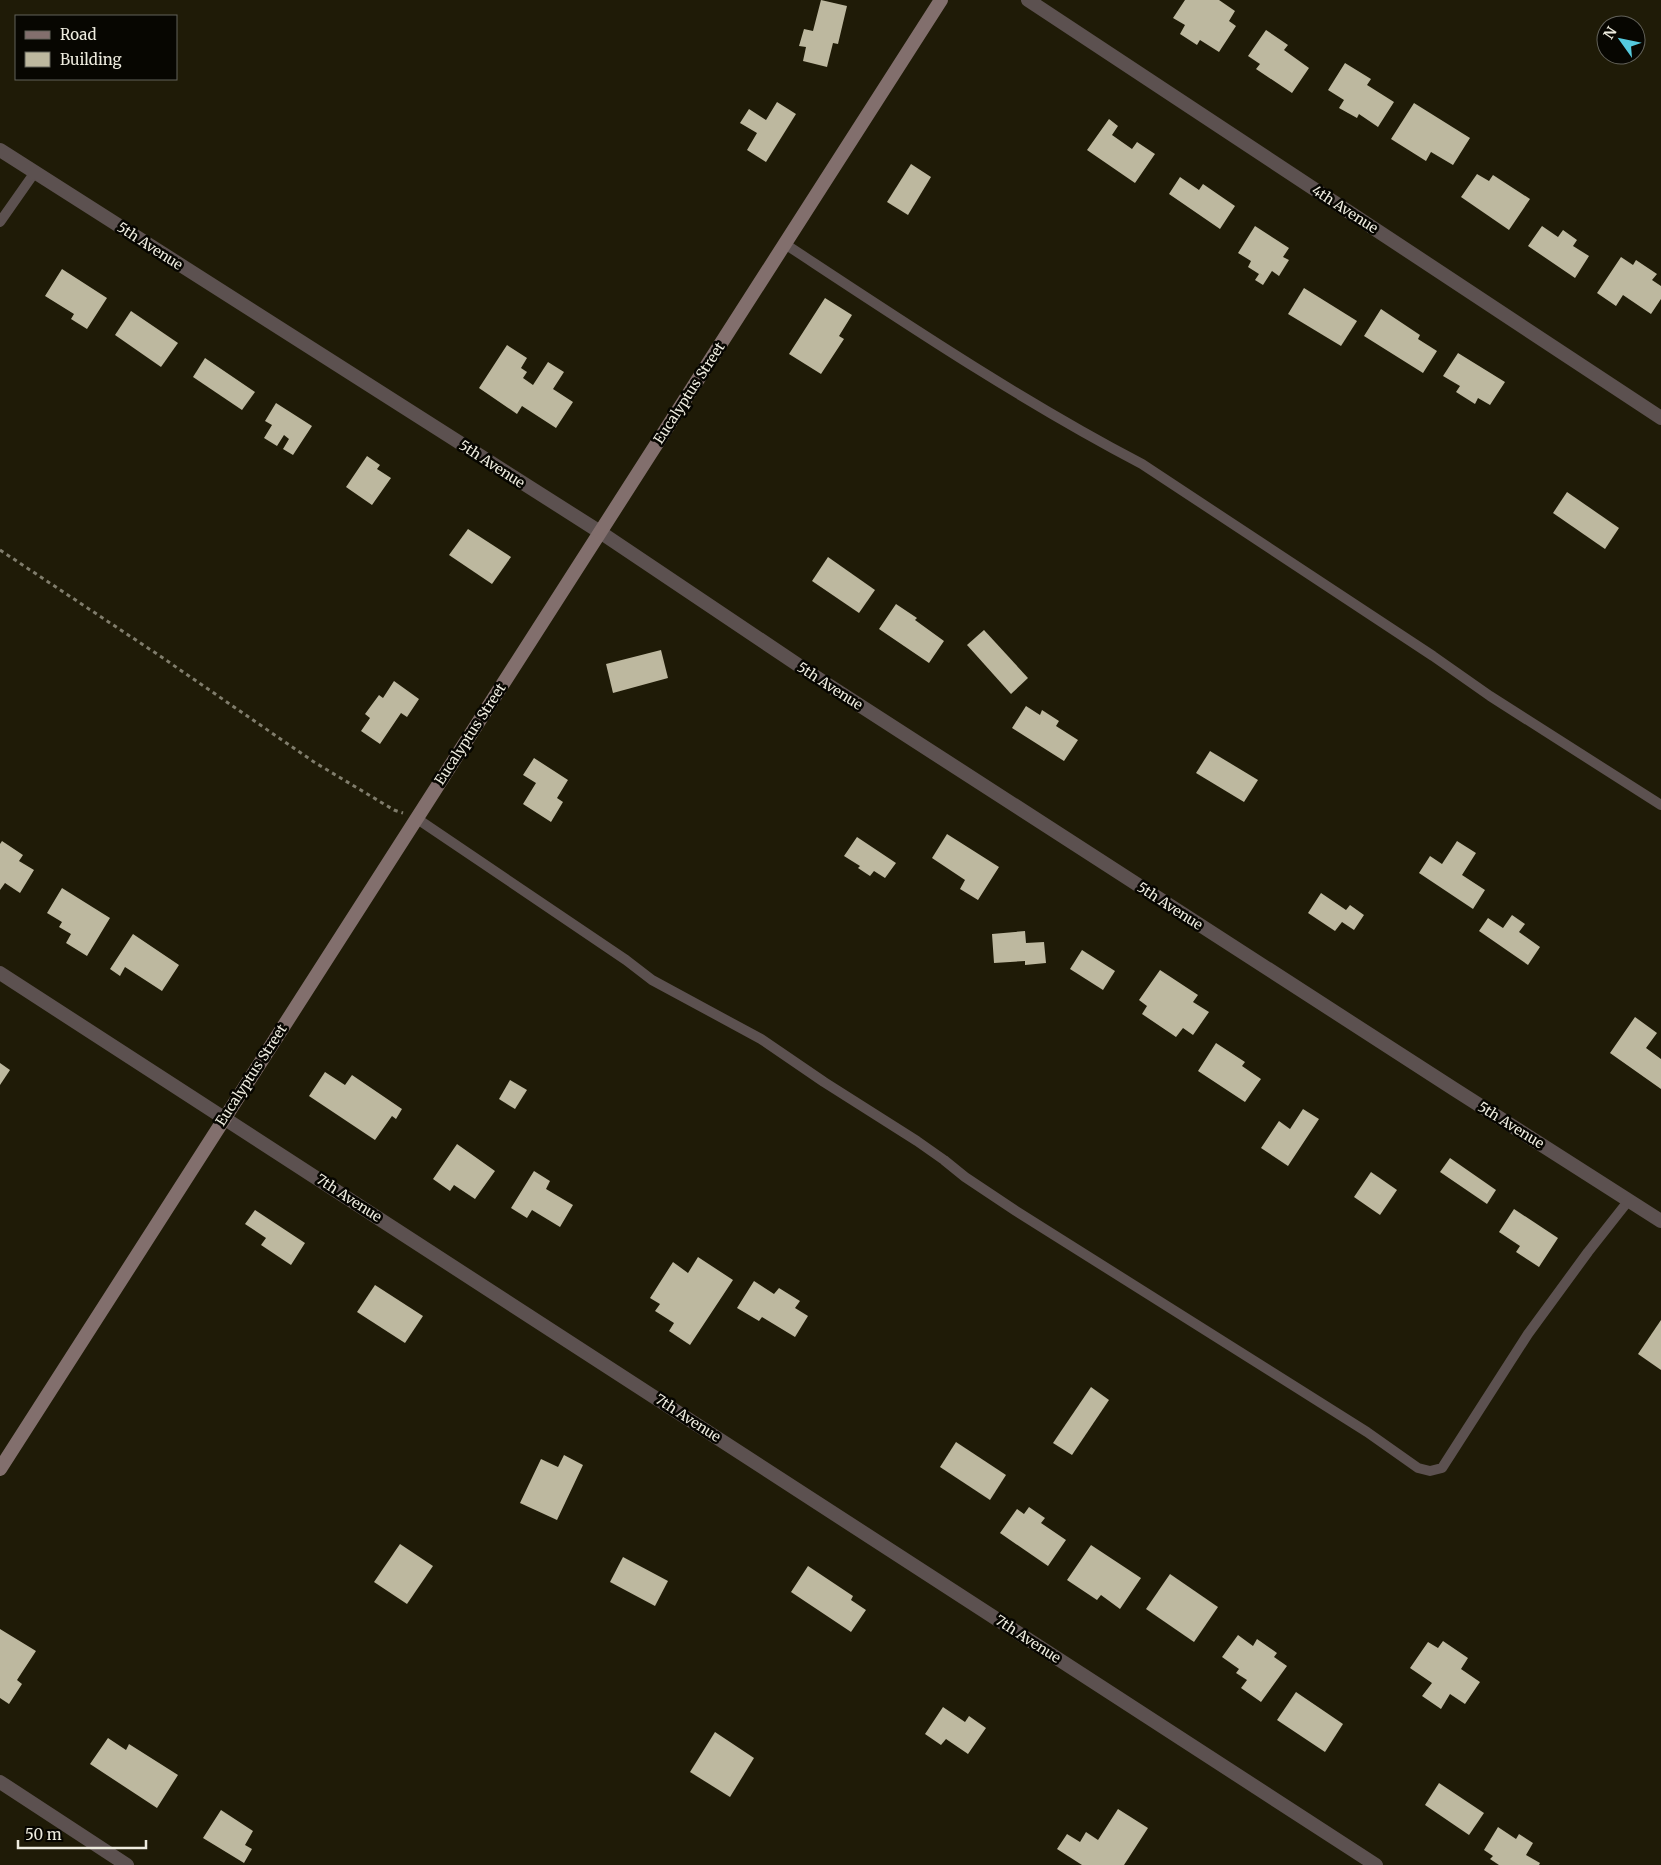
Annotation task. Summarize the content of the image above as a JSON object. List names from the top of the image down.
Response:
{
  "streets": {
    "main road": ["Eucalyptus Street"],
    "street": ["4th Avenue", "5th Avenue", "7th Avenue"]
  },
  "crossings": [
    ["5th Avenue", "Eucalyptus Street"],
    ["Eucalyptus Street", "7th Avenue"]
  ],
  "legend": ["Road", "Building"],
  "scale_bar": "50 m",
  "north": "top left"
}
